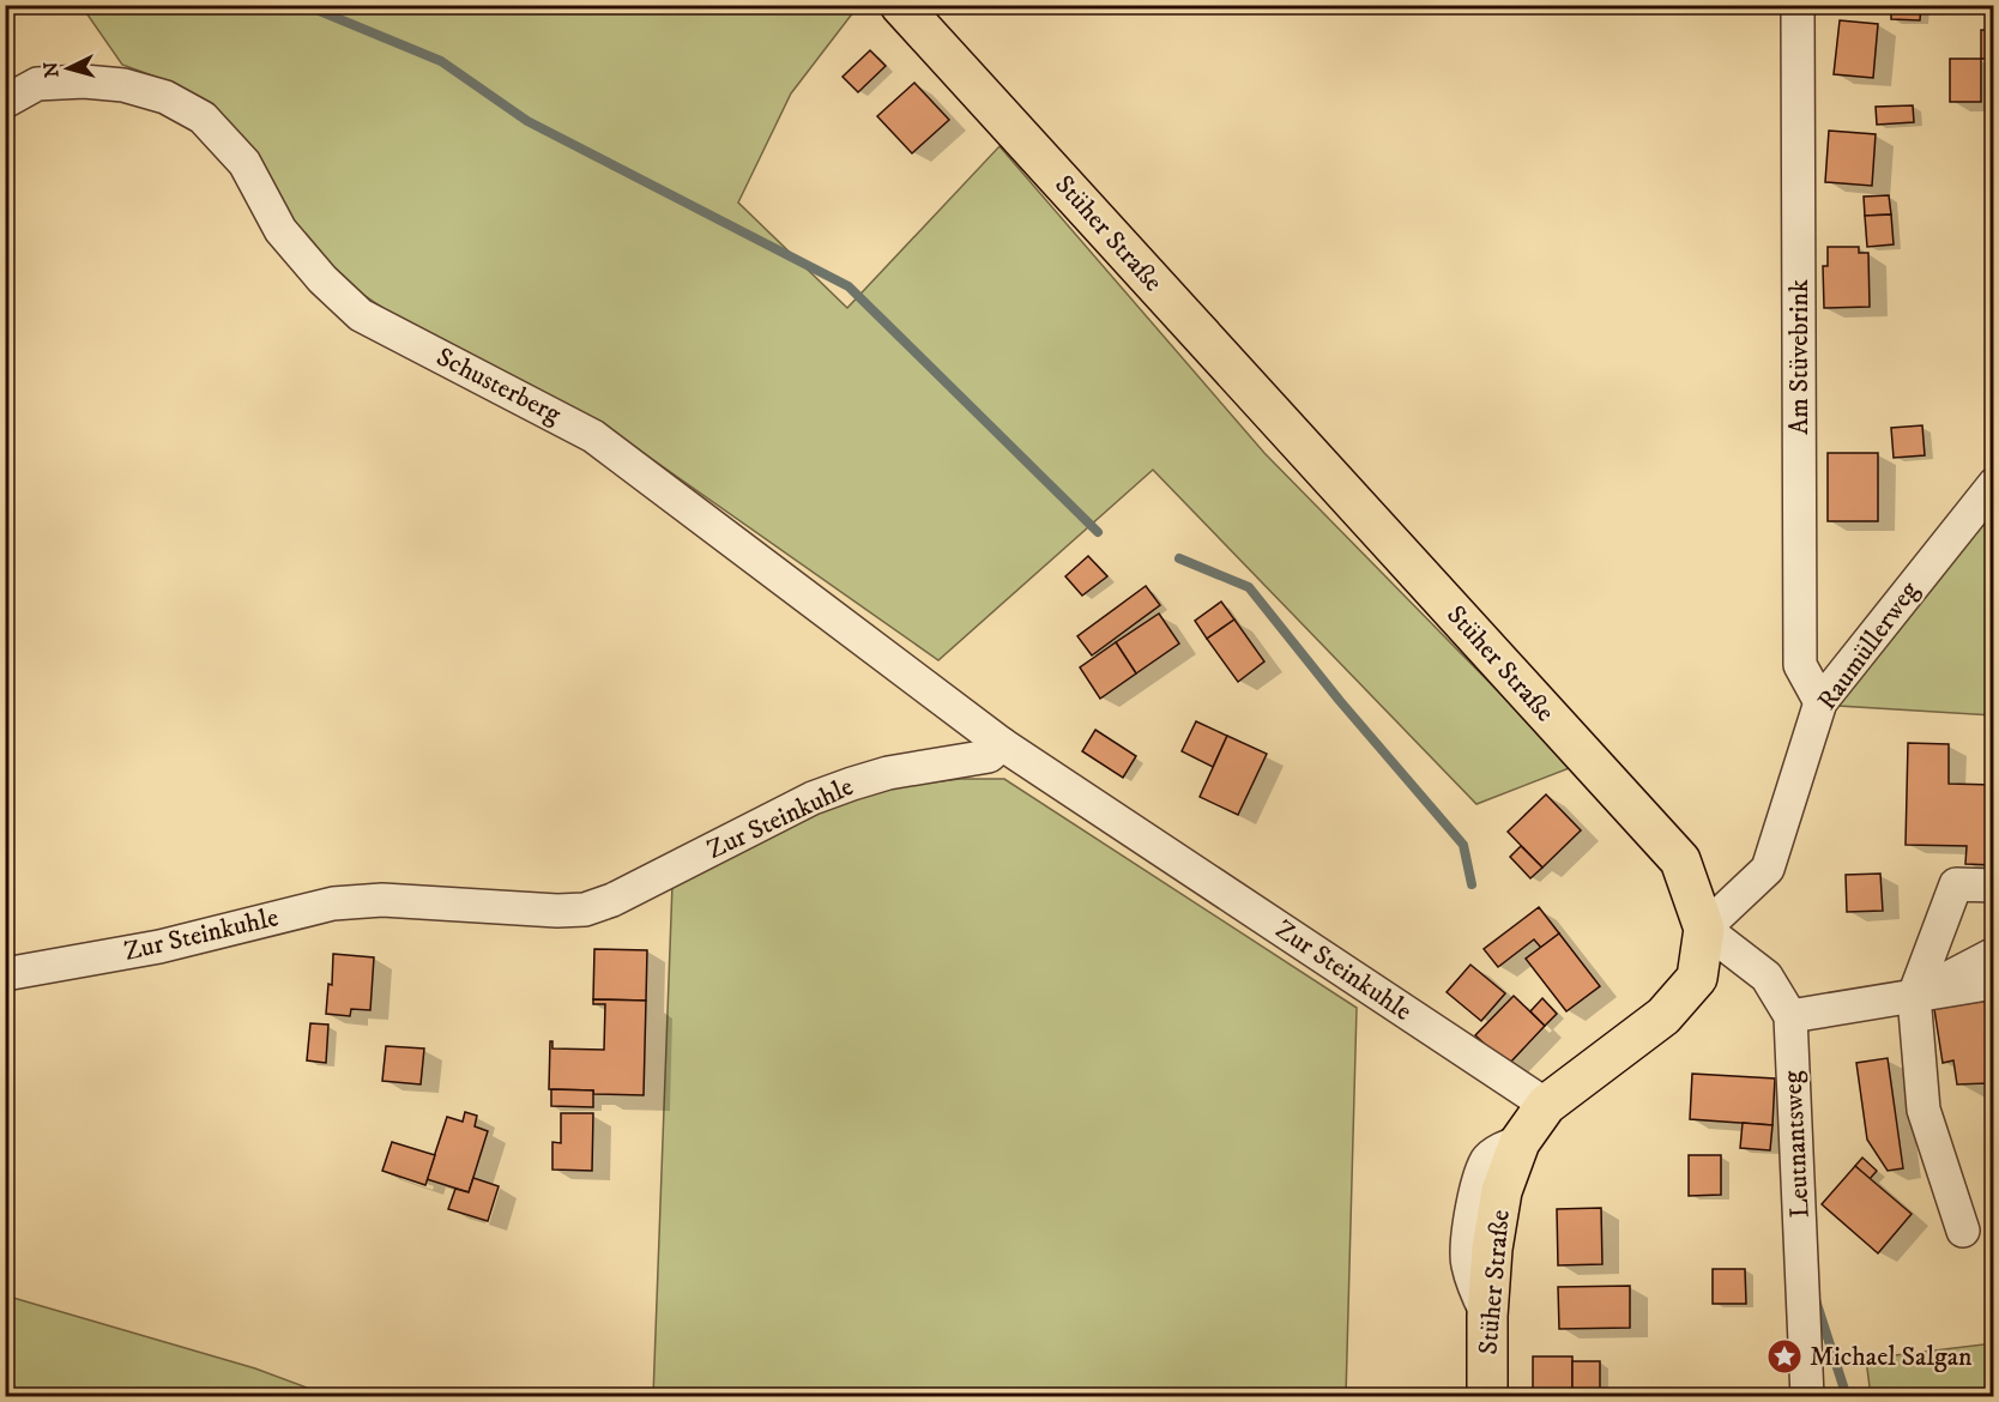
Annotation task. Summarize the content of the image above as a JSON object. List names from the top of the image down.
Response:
{
  "streets": {
    "main road": ["Stüher Straße"],
    "street": [
      "Am Stüvebrink",
      "Schusterberg",
      "Raumüllerweg",
      "Zur Steinkuhle",
      "Leutnantsweg"
    ]
  },
  "crossings": [
    ["Stüher Straße", "Raumüllerweg"],
    ["Stüher Straße", "Zur Steinkuhle"],
    ["Stüher Straße", "Leutnantsweg"],
    ["Am Stüvebrink", "Raumüllerweg"],
    ["Schusterberg", "Zur Steinkuhle"],
    ["Raumüllerweg", "Leutnantsweg"]
  ],
  "places": {
    "place": ["Michael Salgan"]
  },
  "north": "left"
}
